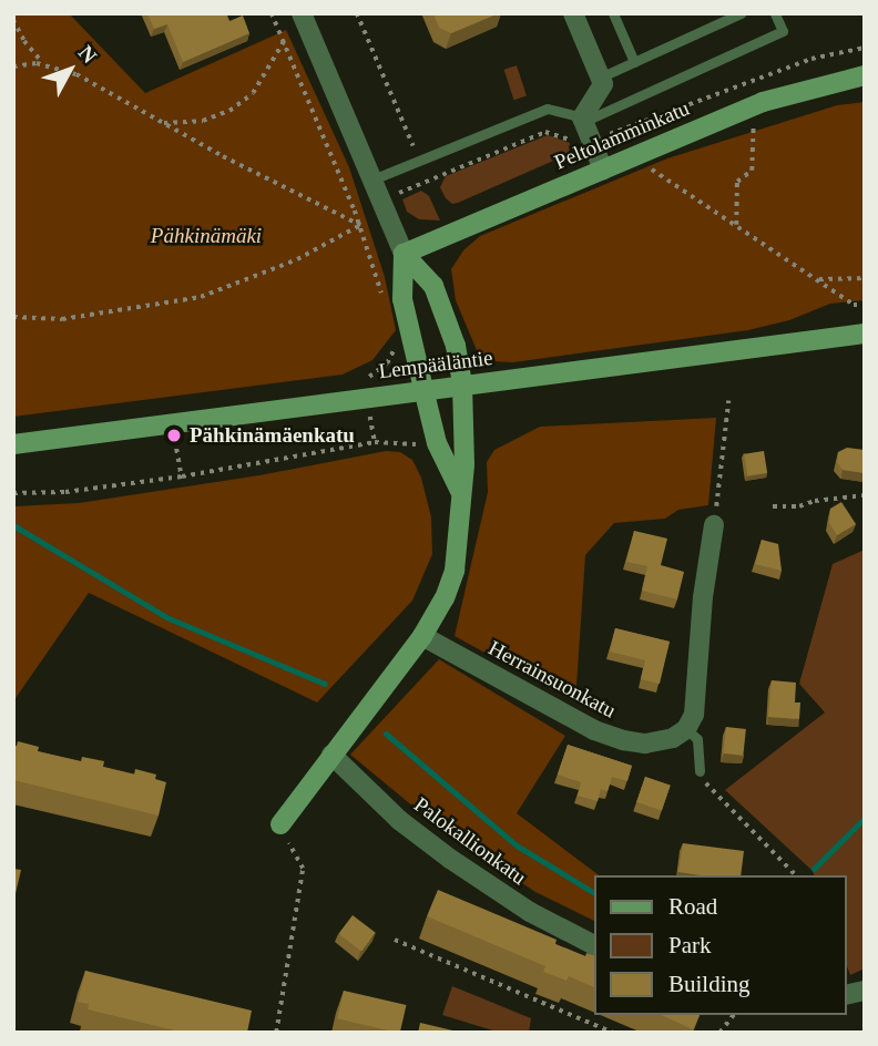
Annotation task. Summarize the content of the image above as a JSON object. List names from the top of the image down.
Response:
{
  "streets": {
    "street": [
      "Peltolamminkatu",
      "Lempääläntie",
      "Herrainsuonkatu",
      "Palokallionkatu"
    ]
  },
  "parks": ["Pähkinämäki"],
  "places": ["Pähkinämäenkatu"],
  "legend": ["Road", "Park", "Building"],
  "north": "top right"
}
